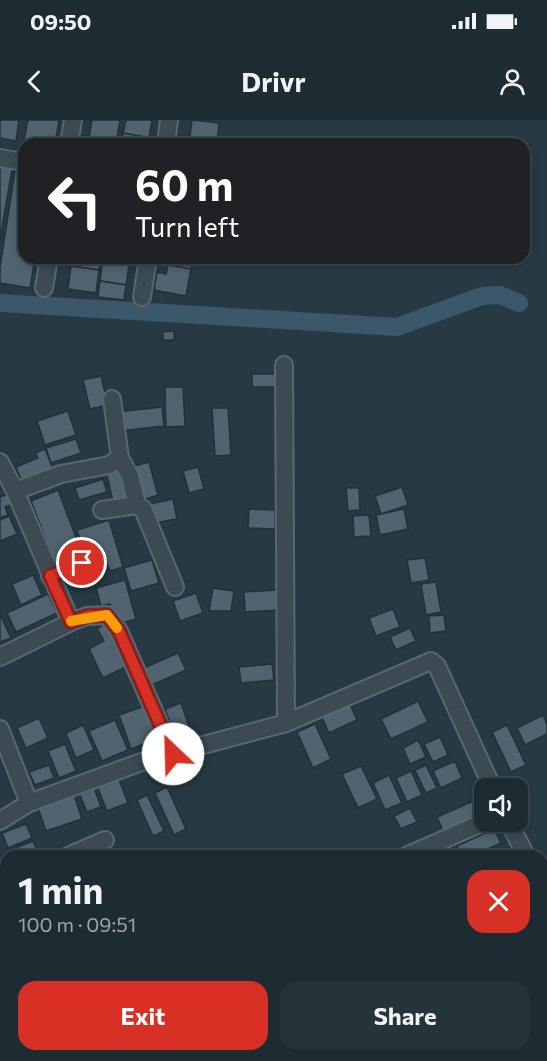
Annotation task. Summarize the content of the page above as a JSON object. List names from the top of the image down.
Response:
{
  "page": {
    "status": "09:50",
    "header": "Drivr",
    "turn": ["60 m", "Turn left"],
    "heading": ["1 min", "100 m · 09:51"],
    "buttons": ["Exit", "Share"]
  }
}
